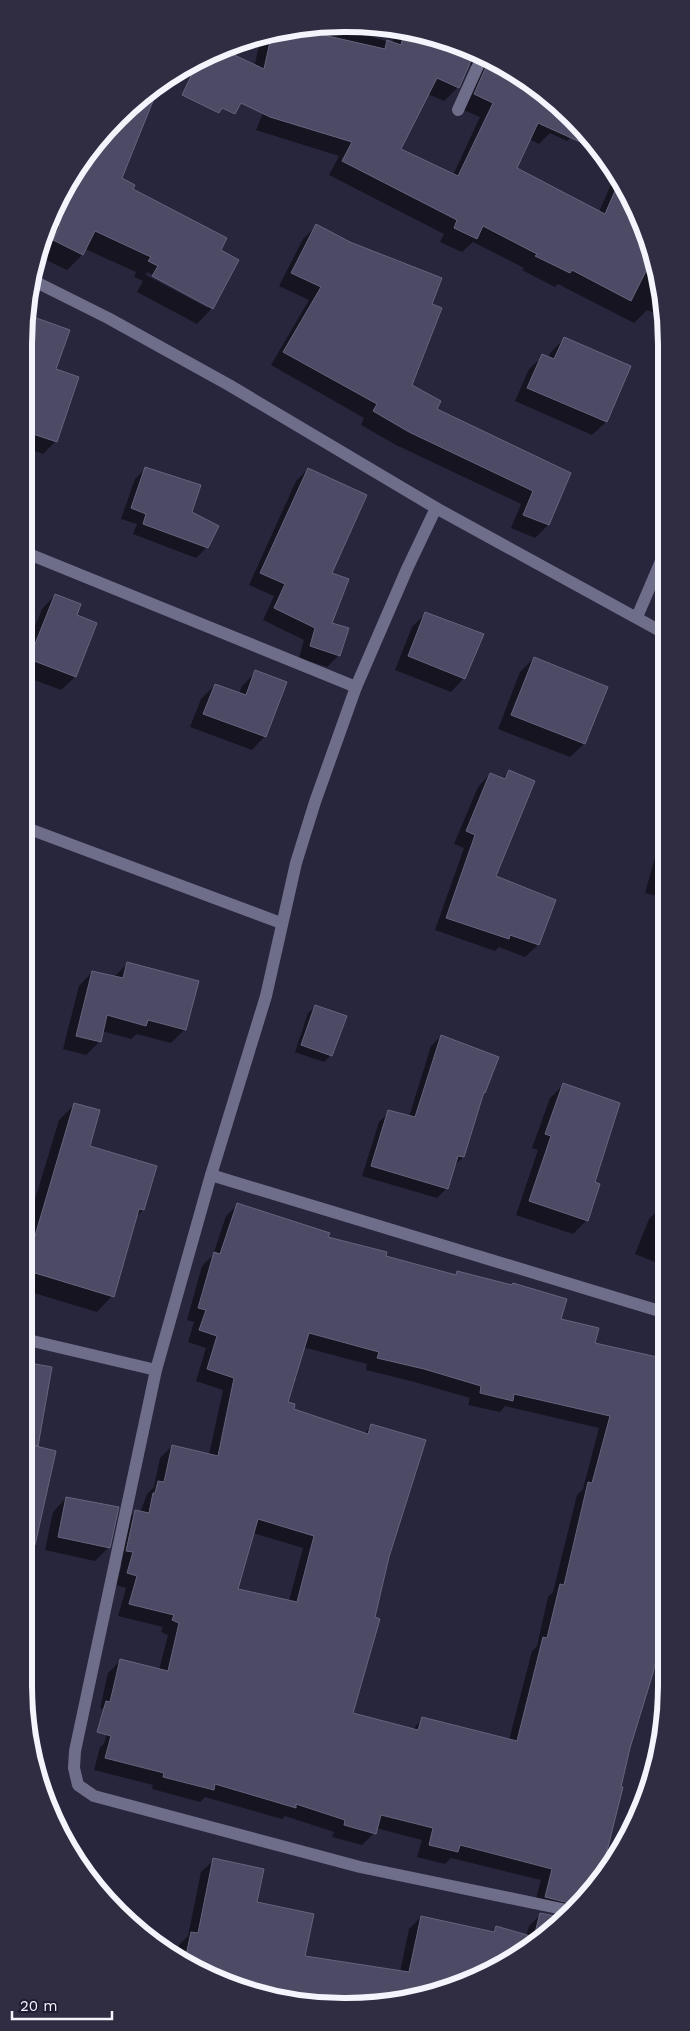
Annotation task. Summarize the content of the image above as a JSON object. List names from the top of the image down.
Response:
{
  "scale_bar": "20 m"
}
